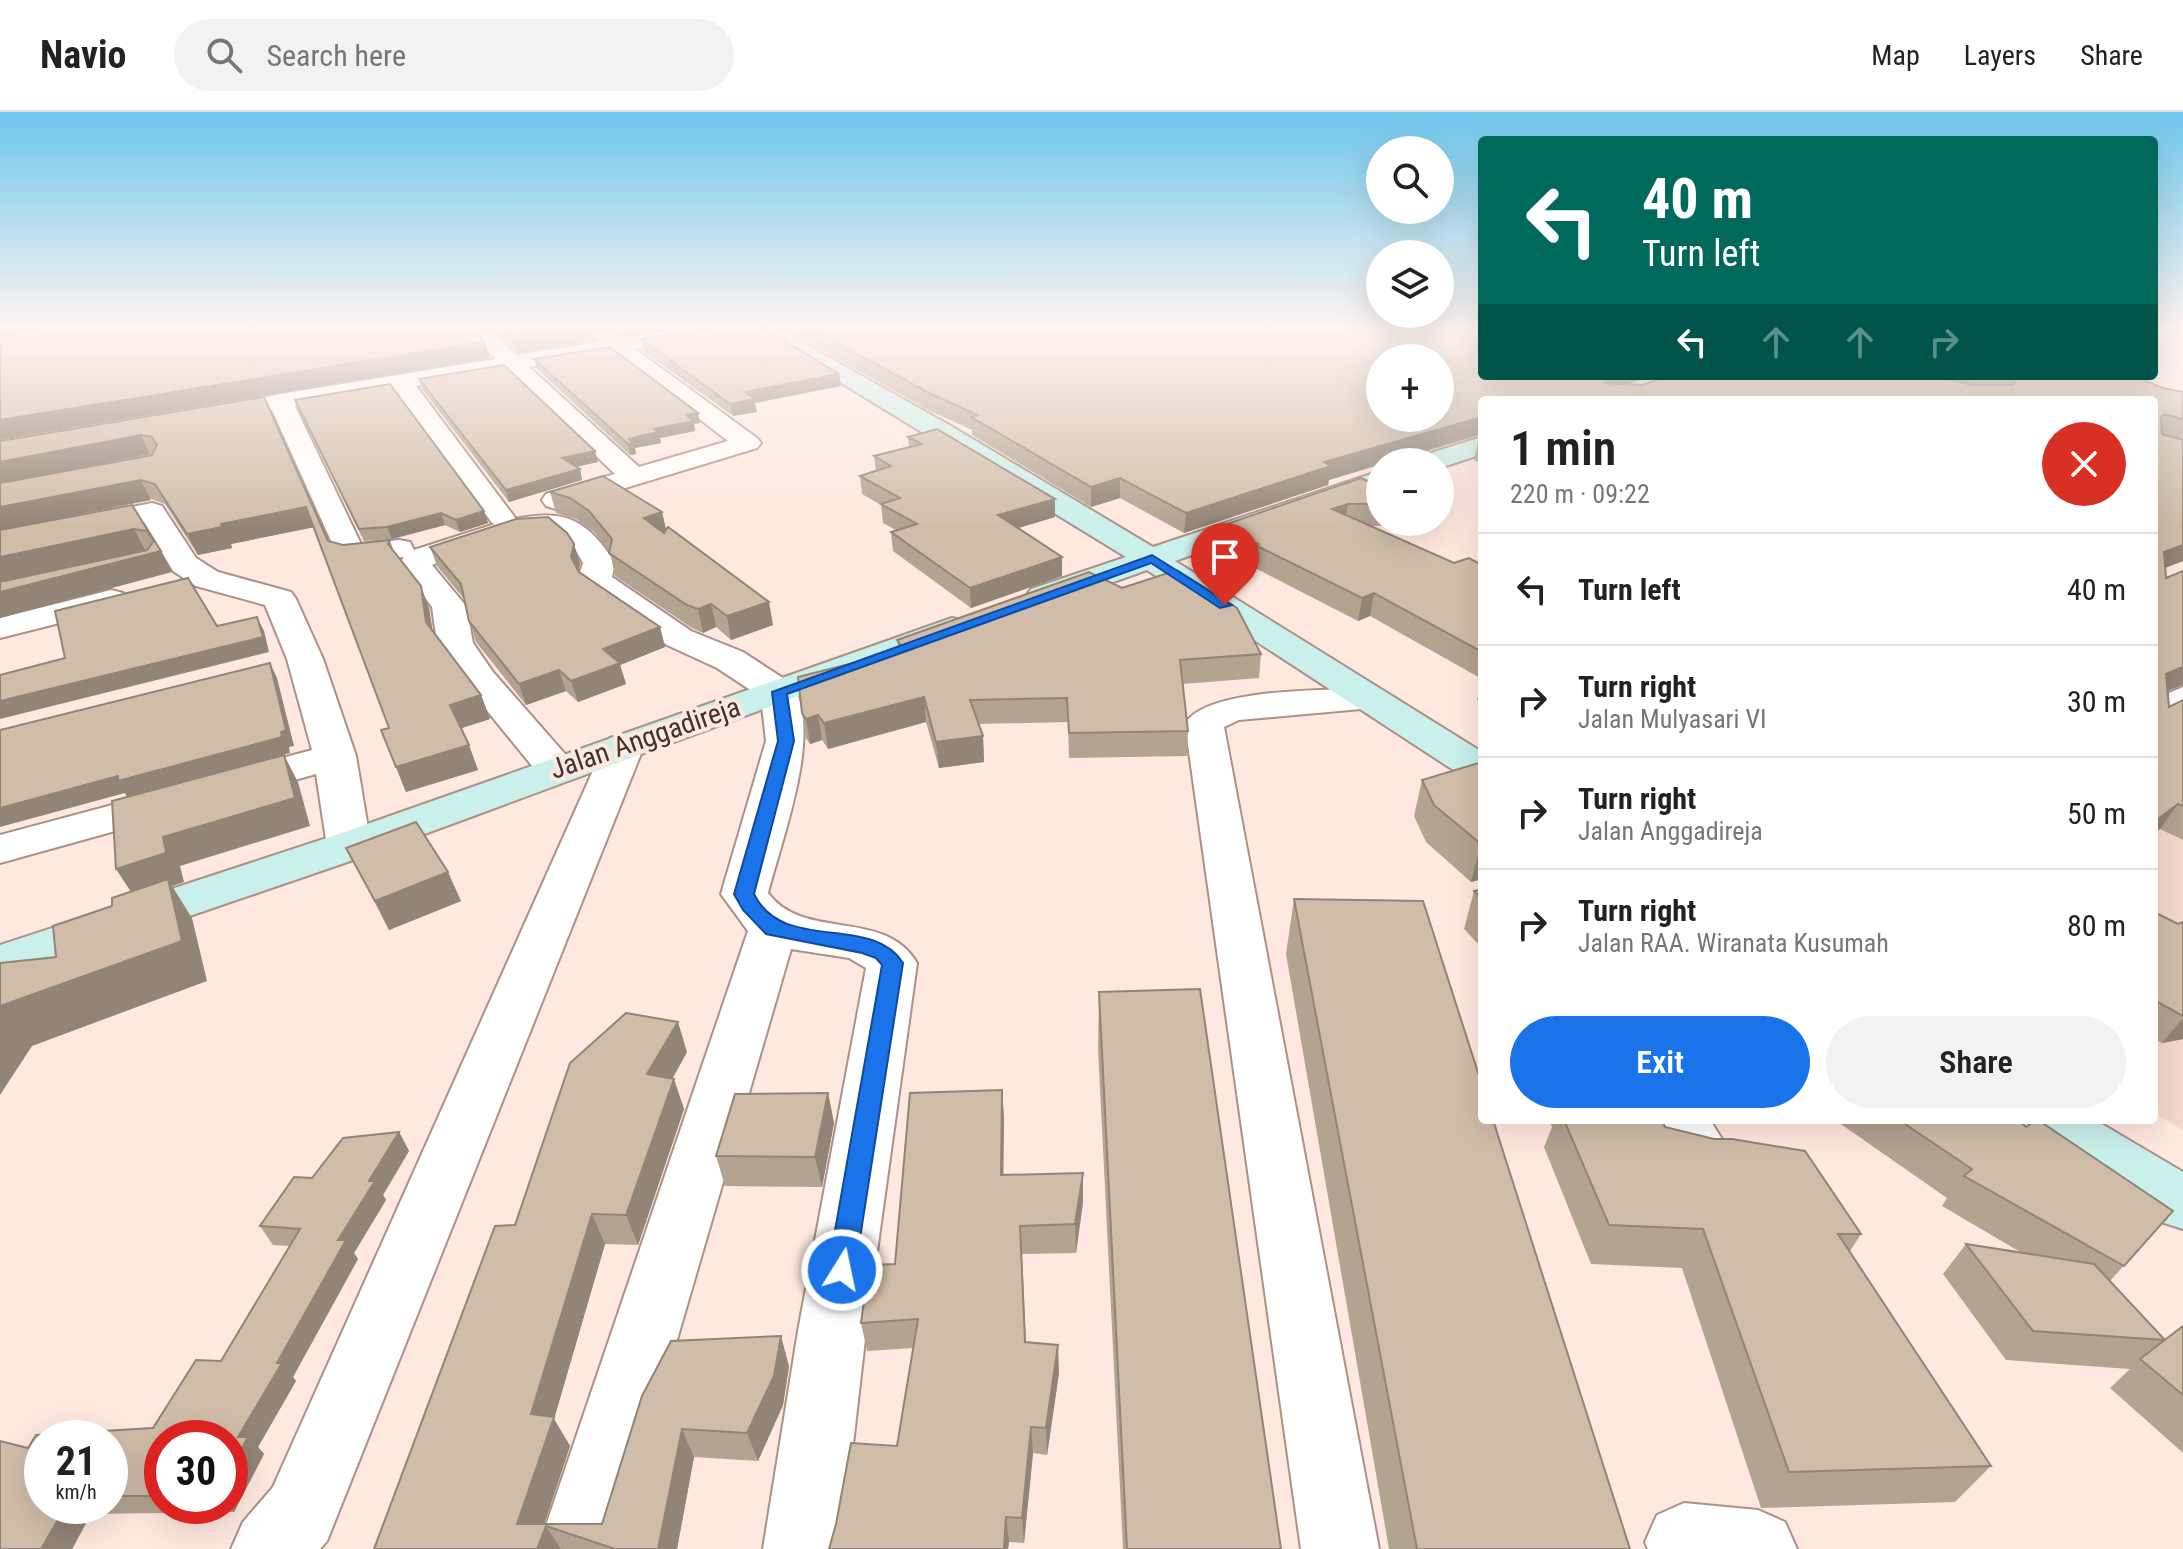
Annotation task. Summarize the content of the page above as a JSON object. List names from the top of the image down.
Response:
{
  "streets": {
    "main road": ["Jalan Anggadireja"]
  },
  "page": {
    "header": "Navio",
    "search": "Search here",
    "nav": ["Map", "Layers", "Share"],
    "map_buttons": ["+", "−"],
    "turn": ["40 m", "Turn left"],
    "heading": ["1 min", "220 m · 09:22"],
    "list": [
      {
        "name": "Turn left",
        "value": "40 m"
      },
      {
        "name": "Turn right",
        "note": "Jalan Mulyasari VI",
        "value": "30 m"
      },
      {
        "name": "Turn right",
        "note": "Jalan Anggadireja",
        "value": "50 m"
      },
      {
        "name": "Turn right",
        "note": "Jalan RAA. Wiranata Kusumah",
        "value": "80 m"
      }
    ],
    "buttons": ["Exit", "Share"],
    "speed": "21 km/h",
    "limit": "30"
  }
}
